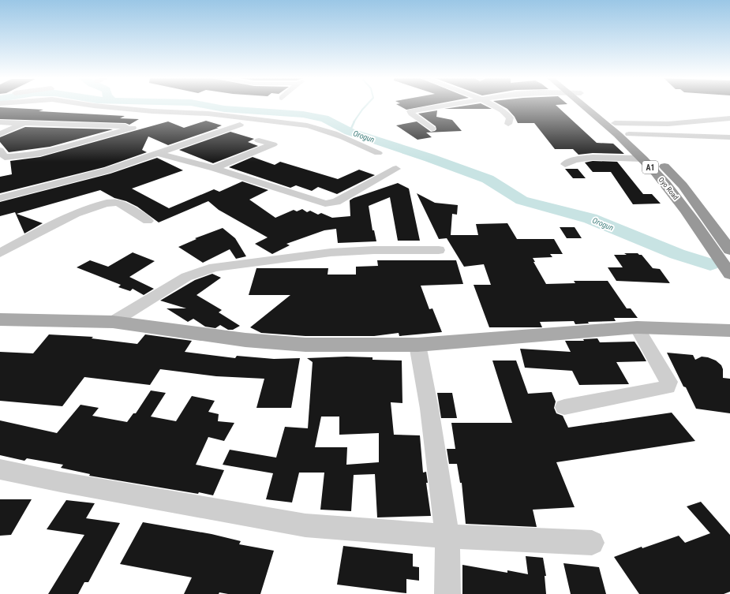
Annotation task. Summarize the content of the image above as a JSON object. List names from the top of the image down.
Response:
{
  "streets": {
    "highway": ["A1", "Oyo Road"]
  },
  "water": ["Orogun"]
}
